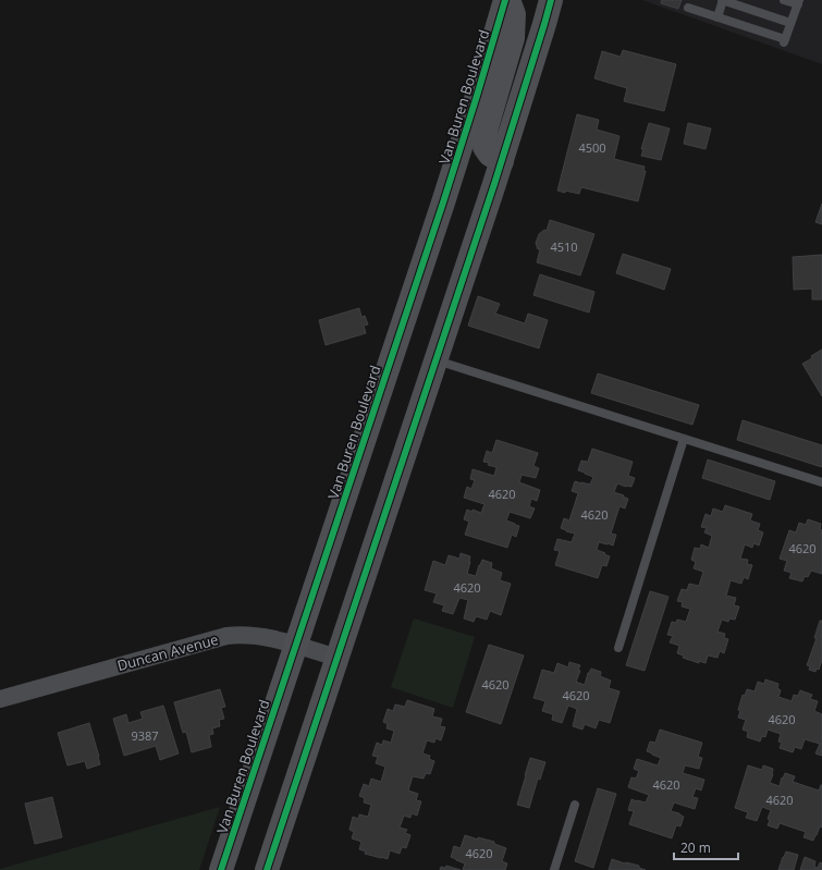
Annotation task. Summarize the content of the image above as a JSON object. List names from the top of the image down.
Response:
{
  "streets": {
    "main road": ["Van Buren Boulevard"],
    "street": ["Duncan Avenue"]
  },
  "crossings": [
    ["Van Buren Boulevard", "Duncan Avenue"]
  ],
  "house_numbers": [
    "4500",
    "4510",
    "4620",
    "4620",
    "4620",
    "4620",
    "4620",
    "4620",
    "4620",
    "9387",
    "4620",
    "4620",
    "4620"
  ],
  "scale_bar": "20 m"
}
